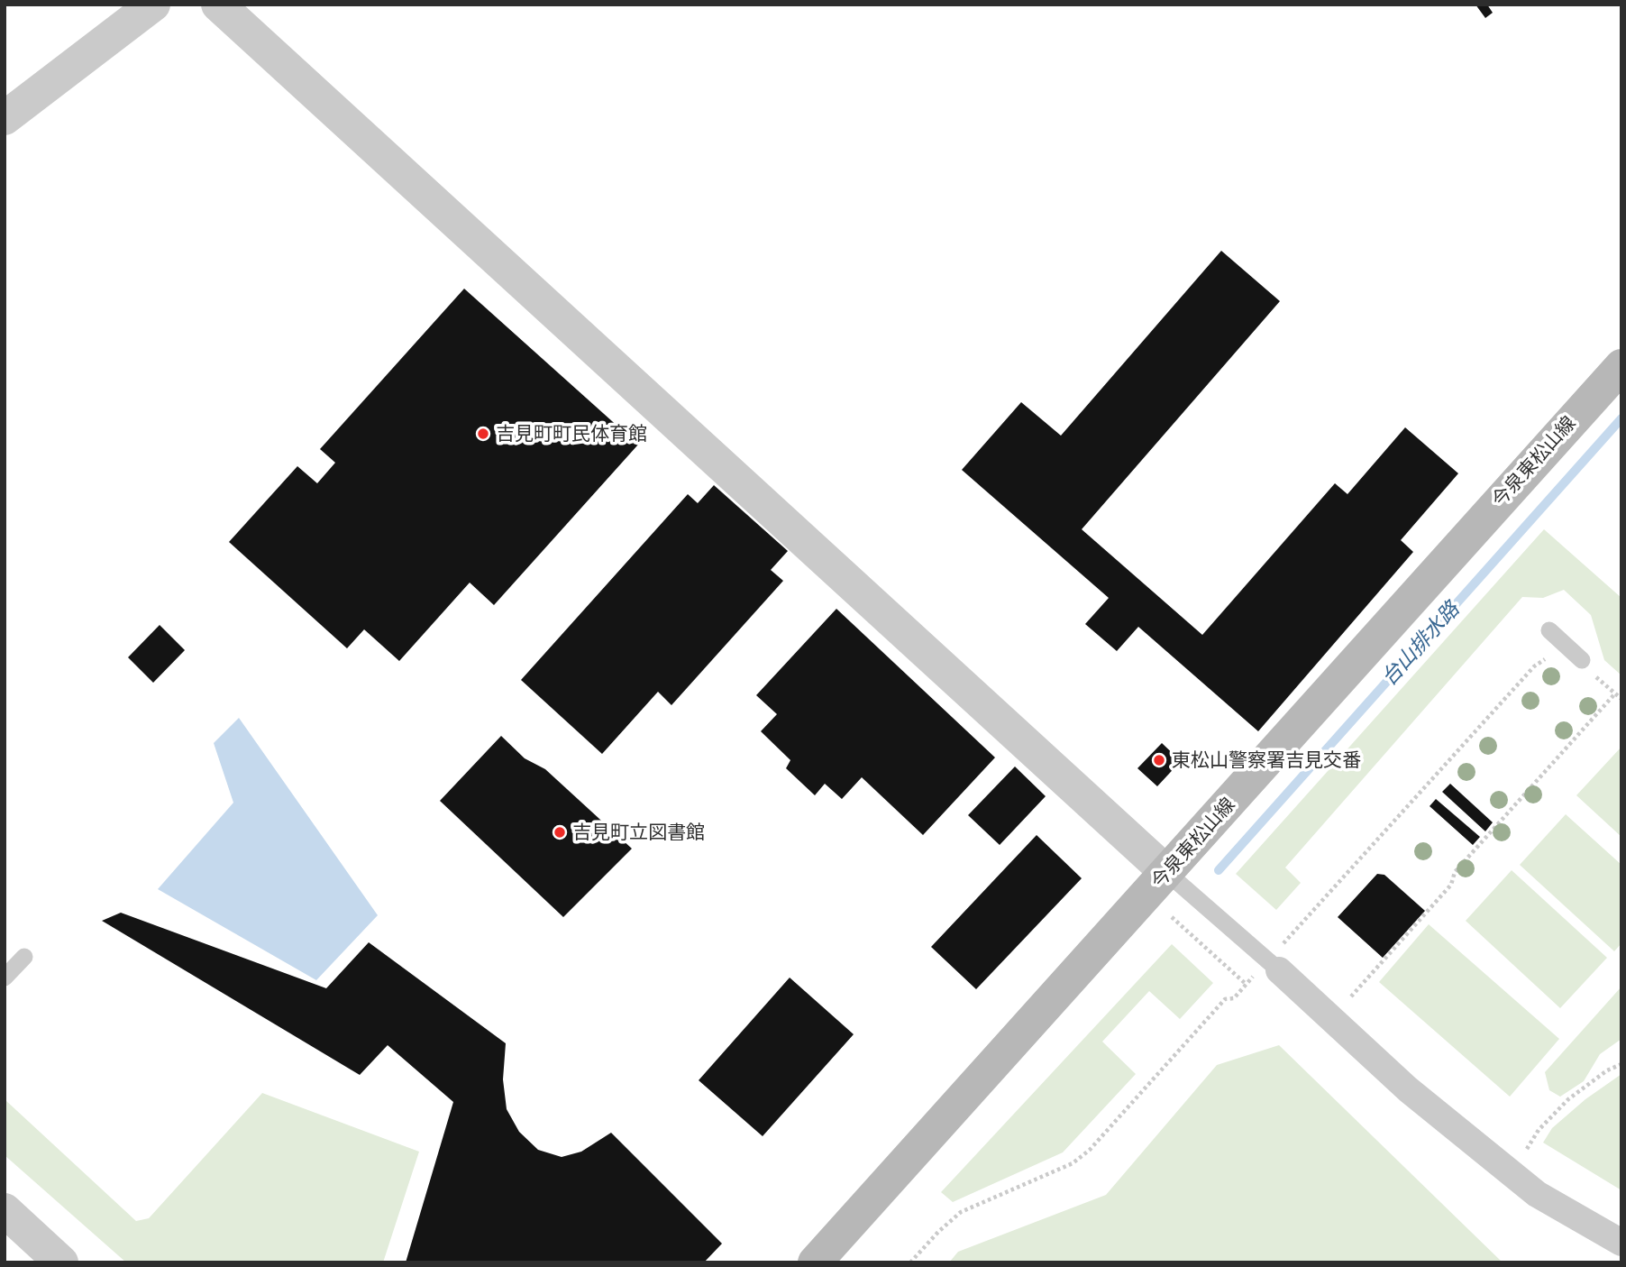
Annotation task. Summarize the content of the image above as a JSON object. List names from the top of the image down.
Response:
{
  "streets": {
    "main road": ["今泉東松山線"]
  },
  "water": ["台山排水路"],
  "places": ["吉見町町民体育館", "東松山警察署吉見交番", "吉見町立図書館"]
}
